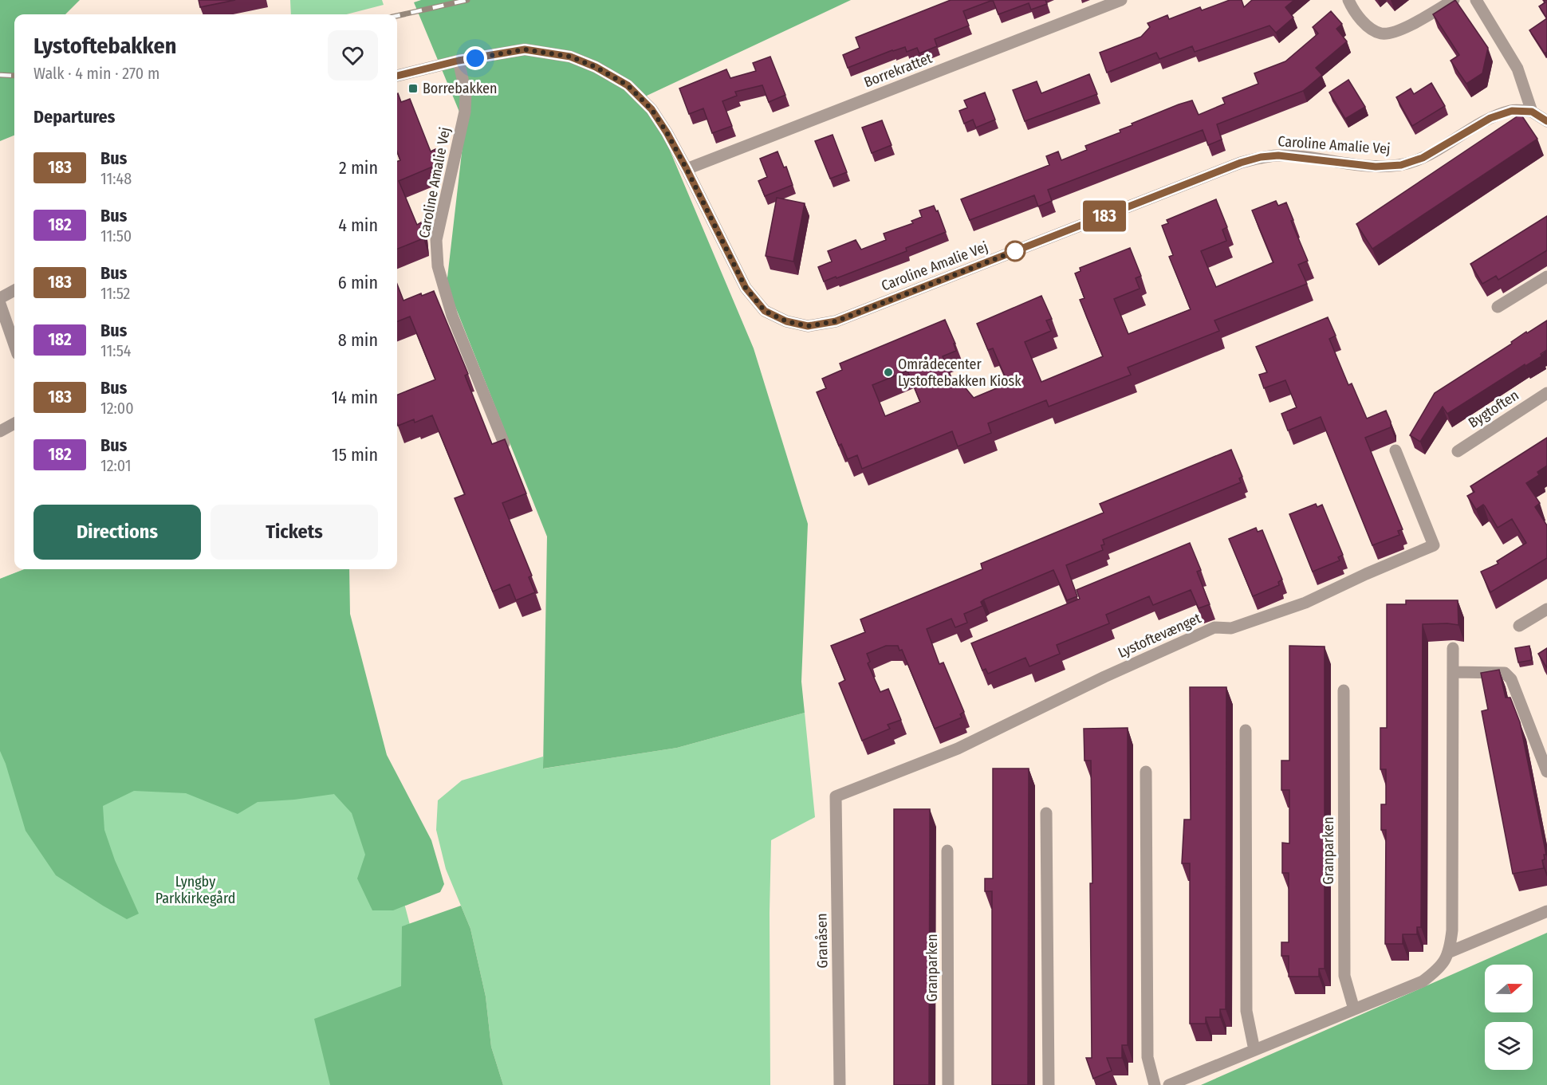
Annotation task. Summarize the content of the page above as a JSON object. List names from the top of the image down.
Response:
{
  "streets": {
    "street": [
      "Borrekrattet",
      "Caroline Amalie Vej",
      "Bygtoften",
      "Lystoftevænget",
      "Granparken",
      "Granåsen"
    ]
  },
  "crossings": [
    ["Borrekrattet", "Caroline Amalie Vej"],
    ["Lystoftevænget", "Granåsen"]
  ],
  "parks": ["Lyngby Parkkirkegård"],
  "places": {
    "transit": ["Borrebakken"],
    "other": ["Områdecenter Lystoftebakken Kiosk"]
  },
  "lines": ["bus line 183"],
  "north": "right",
  "page": {
    "on_map": "183",
    "heading": [
      ["Lystoftebakken", "Walk · 4 min · 270 m"],
      "Departures"
    ],
    "list": [
      {
        "mark": "183",
        "name": "Bus",
        "note": "11:48",
        "value": "2 min"
      },
      {
        "mark": "182",
        "name": "Bus",
        "note": "11:50",
        "value": "4 min"
      },
      {
        "mark": "183",
        "name": "Bus",
        "note": "11:52",
        "value": "6 min"
      },
      {
        "mark": "182",
        "name": "Bus",
        "note": "11:54",
        "value": "8 min"
      },
      {
        "mark": "183",
        "name": "Bus",
        "note": "12:00",
        "value": "14 min"
      },
      {
        "mark": "182",
        "name": "Bus",
        "note": "12:01",
        "value": "15 min"
      }
    ],
    "buttons": ["Directions", "Tickets"]
  }
}
